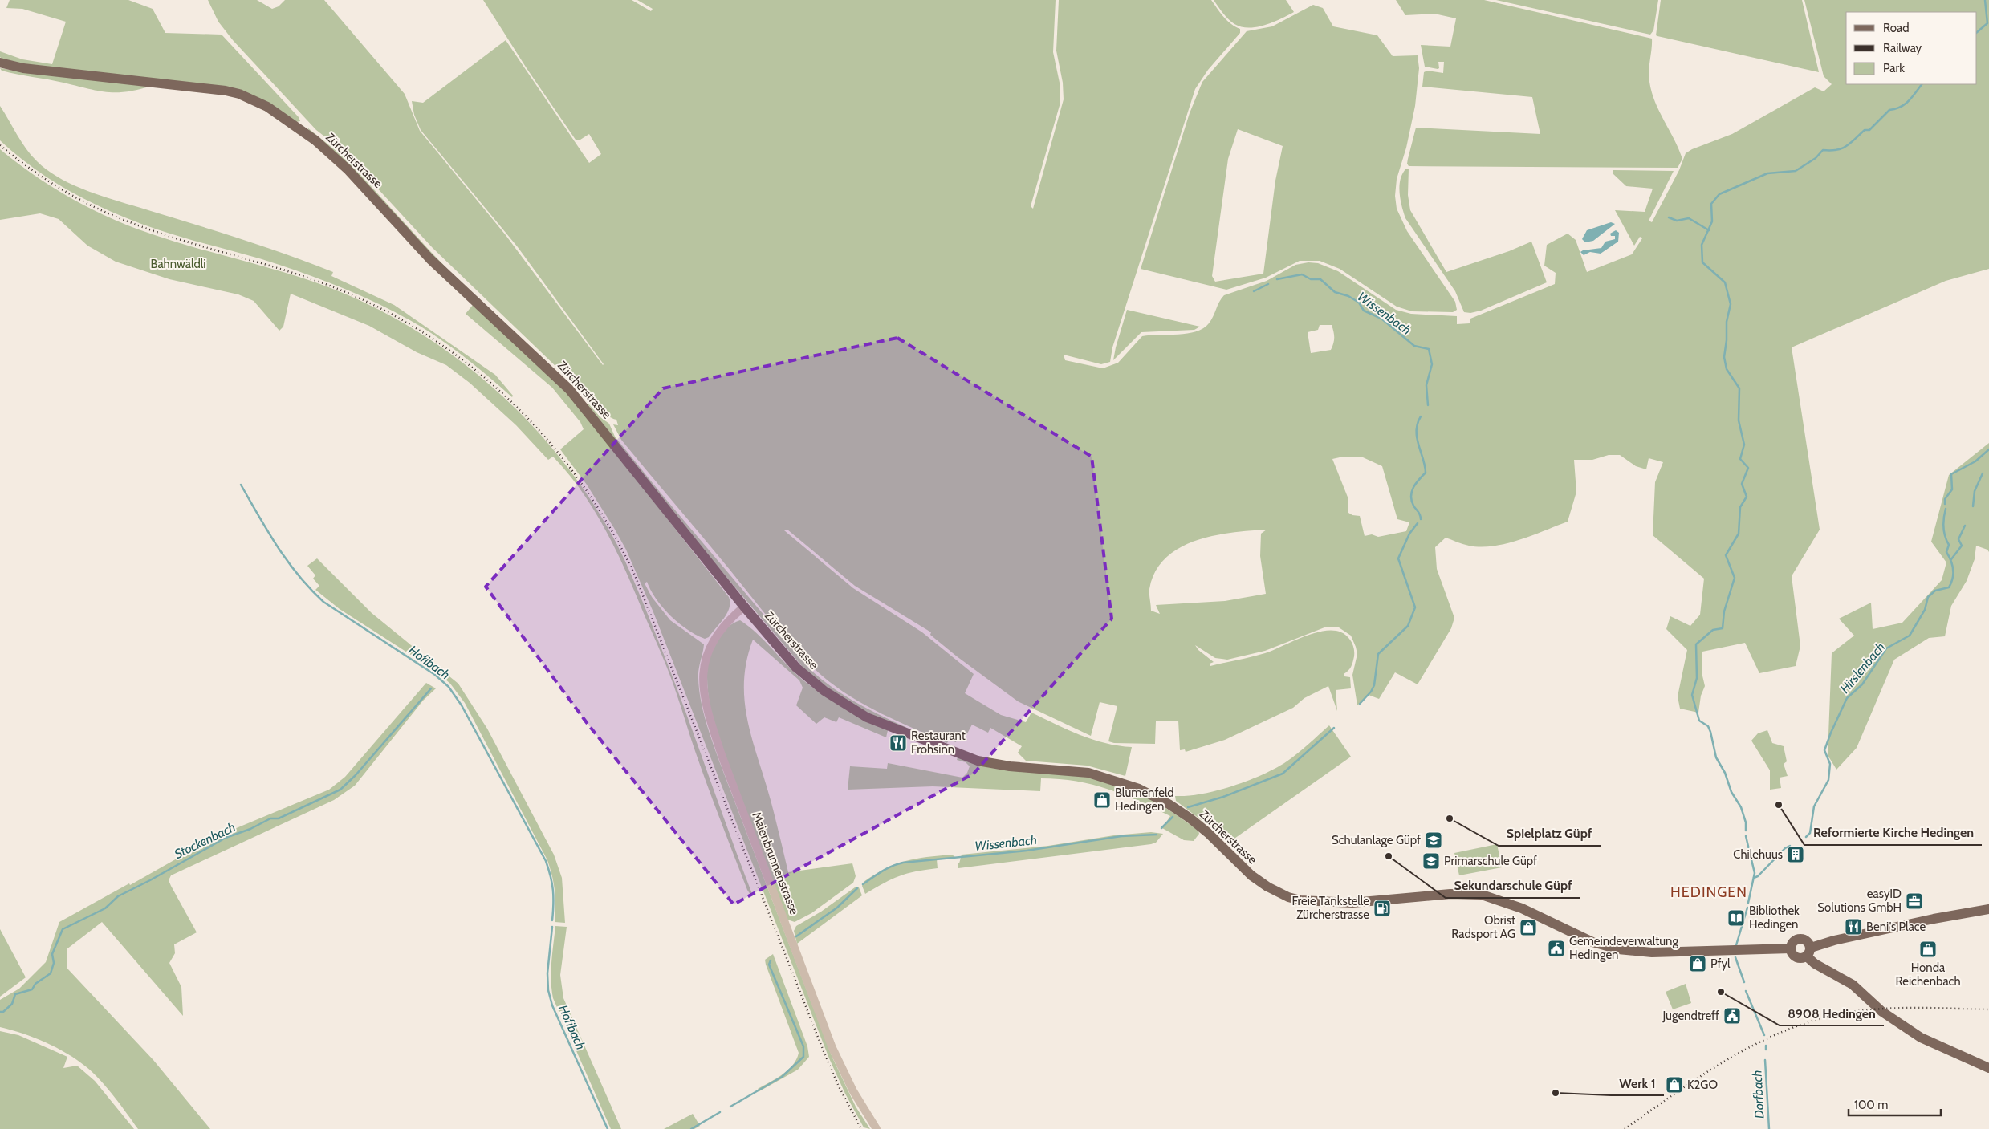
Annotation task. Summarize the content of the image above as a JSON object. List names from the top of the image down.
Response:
{
  "streets": {
    "main road": ["Zürcherstrasse"],
    "street": ["Maienbrunnenstrasse"]
  },
  "crossings": [
    ["Zürcherstrasse", "Maienbrunnenstrasse"]
  ],
  "districts": ["HEDINGEN"],
  "water": [
    "Wissenbach",
    "Hofibach",
    "Hirslenbach",
    "Stockenbach",
    "Dorfbach"
  ],
  "parks": ["Bahnwäldli"],
  "places": {
    "restaurant": ["Restaurant Frohsinn", "Beni's Place"],
    "shop": [
      "Blumenfeld Hedingen",
      "Obrist Radsport AG",
      "Honda Reichenbach",
      "Pfyl",
      "K2GO"
    ],
    "other": [
      "Reformierte Kirche Hedingen",
      "Spielplatz Güpf",
      "Sekundarschule Güpf",
      "8908 Hedingen",
      "Werk 1"
    ],
    "school or university": ["Schulanlage Güpf", "Primarschule Güpf"],
    "building": ["Chilehuus"],
    "office": ["easyID Solutions GmbH"],
    "fuel station": ["Freie Tankstelle Zürcherstrasse"],
    "library": ["Bibliothek Hedingen"],
    "public building": ["Gemeindeverwaltung Hedingen", "Jugendtreff"]
  },
  "legend": ["Road", "Railway", "Park"],
  "scale_bar": "100 m"
}
